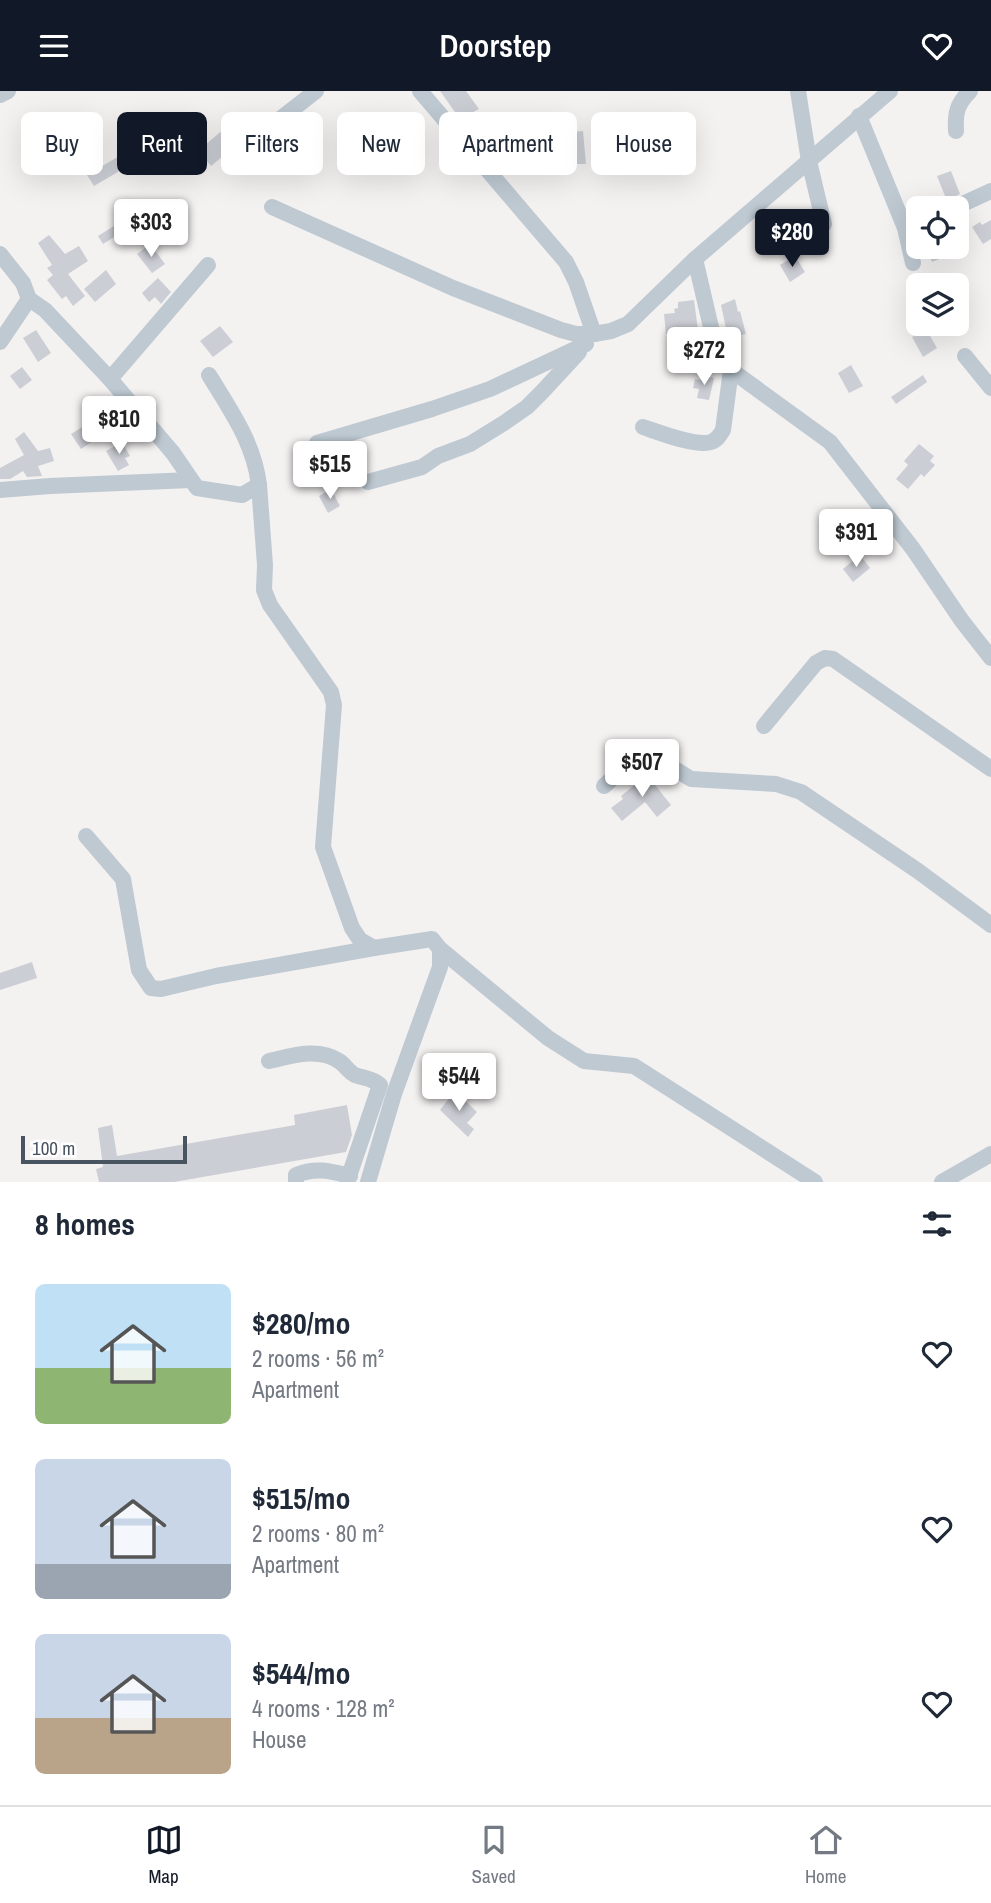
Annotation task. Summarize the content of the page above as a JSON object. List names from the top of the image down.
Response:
{
  "scale_bar": "100 m",
  "page": {
    "header": "Doorstep",
    "chip": [
      "Buy",
      "Rent",
      "Filters",
      "New",
      "Apartment",
      "House"
    ],
    "price": [
      "$303",
      "$280",
      "$272",
      "$810",
      "$515",
      "$391",
      "$507",
      "$544"
    ],
    "scale": "100 m",
    "heading": "8 homes",
    "list": [
      {
        "name": "$280/mo",
        "note": "2 rooms · 56 m² · Apartment"
      },
      {
        "name": "$515/mo",
        "note": "2 rooms · 80 m² · Apartment"
      },
      {
        "name": "$544/mo",
        "note": "4 rooms · 128 m² · House"
      }
    ],
    "tabs": ["Map", "Saved", "Home"]
  }
}
